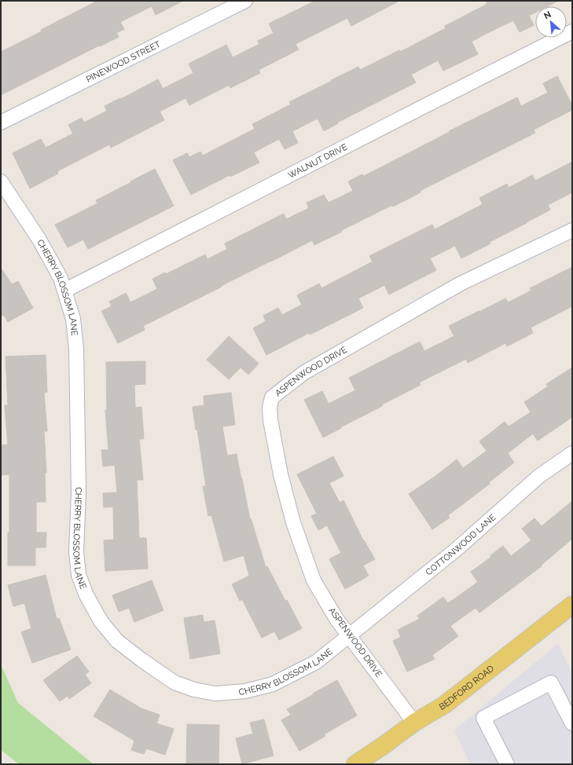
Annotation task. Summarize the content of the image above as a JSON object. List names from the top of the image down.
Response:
{
  "streets": {
    "main road": ["BEDFORD ROAD"],
    "street": [
      "PINEWOOD STREET",
      "WALNUT DRIVE",
      "CHERRY BLOSSOM LANE",
      "ASPENWOOD DRIVE",
      "COTTONWOOD LANE"
    ]
  },
  "crossings": [
    ["WALNUT DRIVE", "CHERRY BLOSSOM LANE"],
    ["CHERRY BLOSSOM LANE", "ASPENWOOD DRIVE"],
    ["CHERRY BLOSSOM LANE", "COTTONWOOD LANE"],
    ["ASPENWOOD DRIVE", "COTTONWOOD LANE"],
    ["ASPENWOOD DRIVE", "BEDFORD ROAD"]
  ],
  "north": "top left"
}
